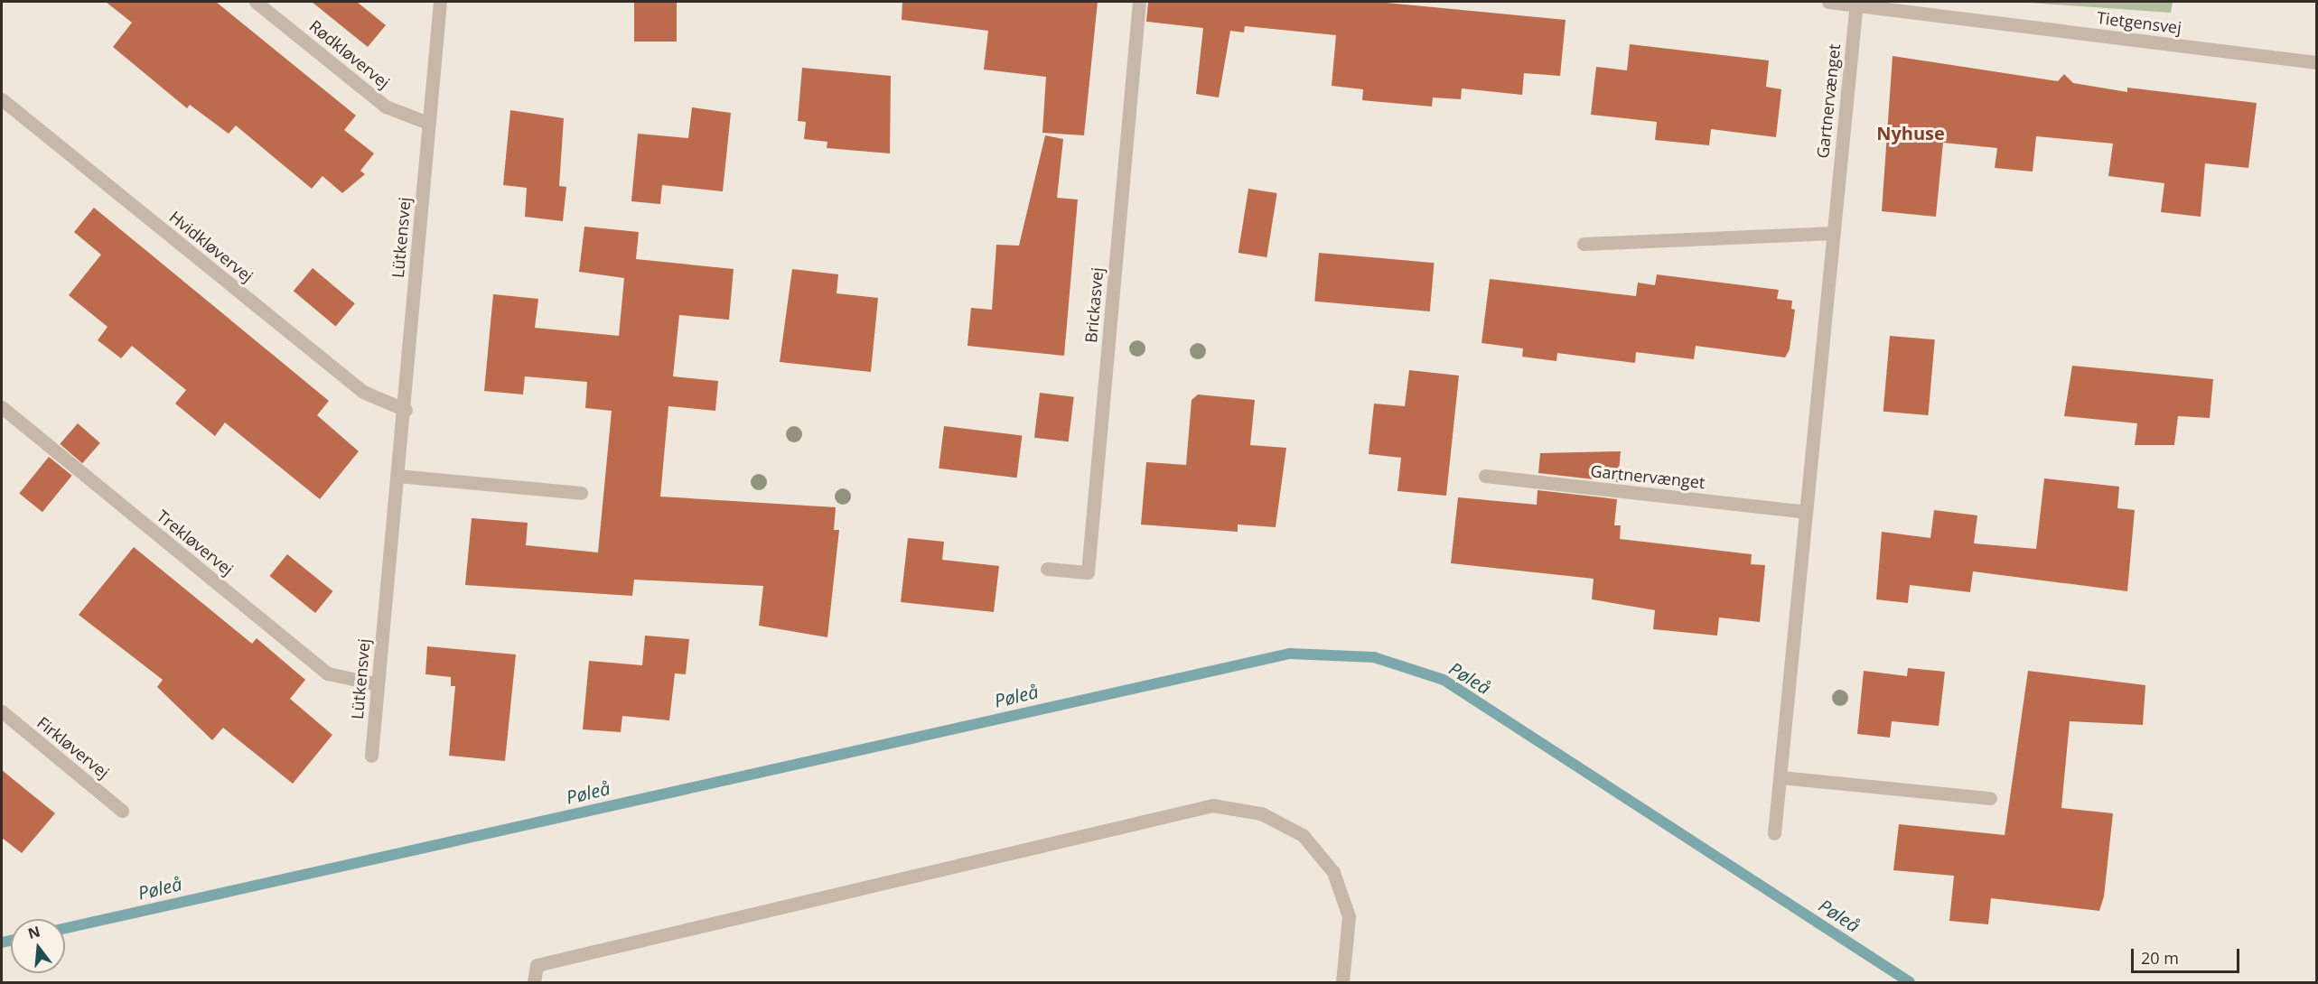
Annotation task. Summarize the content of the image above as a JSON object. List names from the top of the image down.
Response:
{
  "streets": {
    "street": [
      "Tietgensvej",
      "Rødkløvervej",
      "Gartnervænget",
      "Lütkensvej",
      "Hvidkløvervej",
      "Brickasvej",
      "Trekløvervej",
      "Firkløvervej"
    ]
  },
  "crossings": [
    ["Tietgensvej", "Gartnervænget"],
    ["Rødkløvervej", "Lütkensvej"],
    ["Lütkensvej", "Hvidkløvervej"],
    ["Lütkensvej", "Trekløvervej"]
  ],
  "districts": ["Nyhuse"],
  "water": ["Pøleå"],
  "scale_bar": "20 m",
  "north": "top"
}
